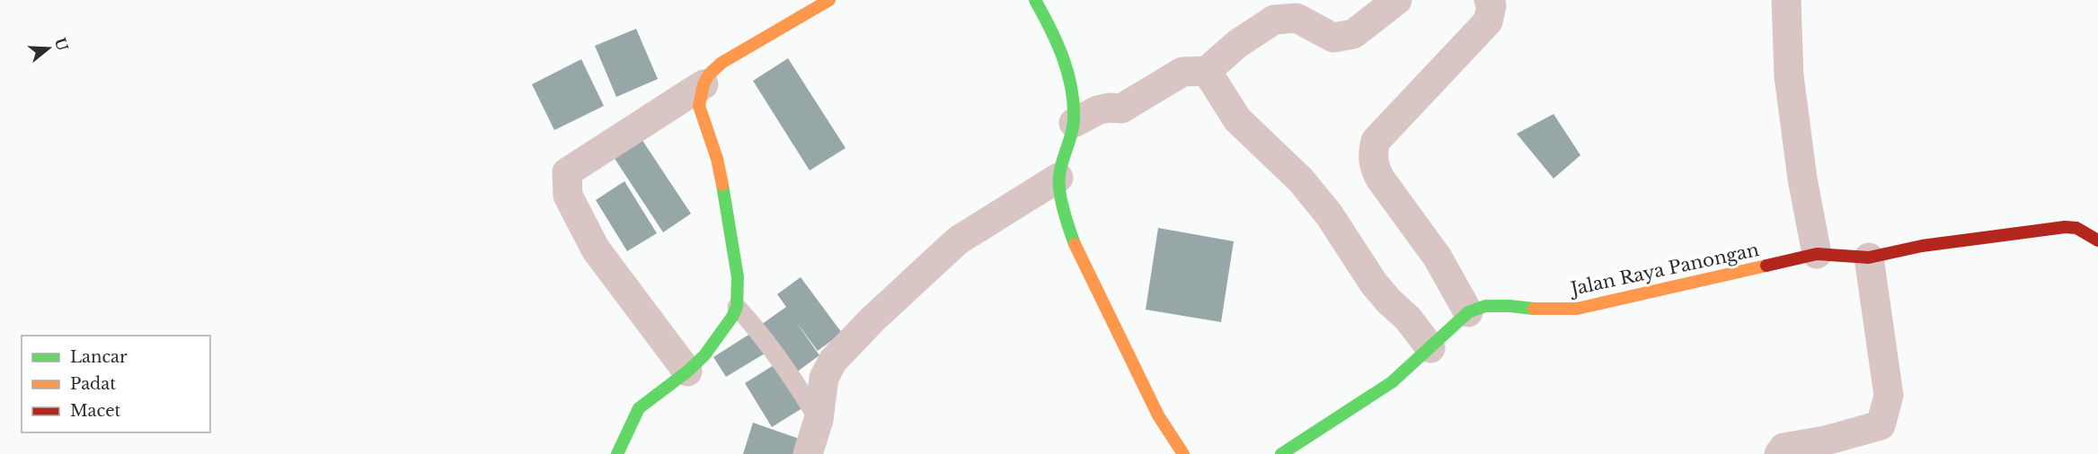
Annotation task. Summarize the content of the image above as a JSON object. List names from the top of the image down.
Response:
{
  "streets": {
    "street": ["Jalan Raya Panongan"]
  },
  "legend": ["Lancar", "Padat", "Macet"],
  "north": "right"
}
